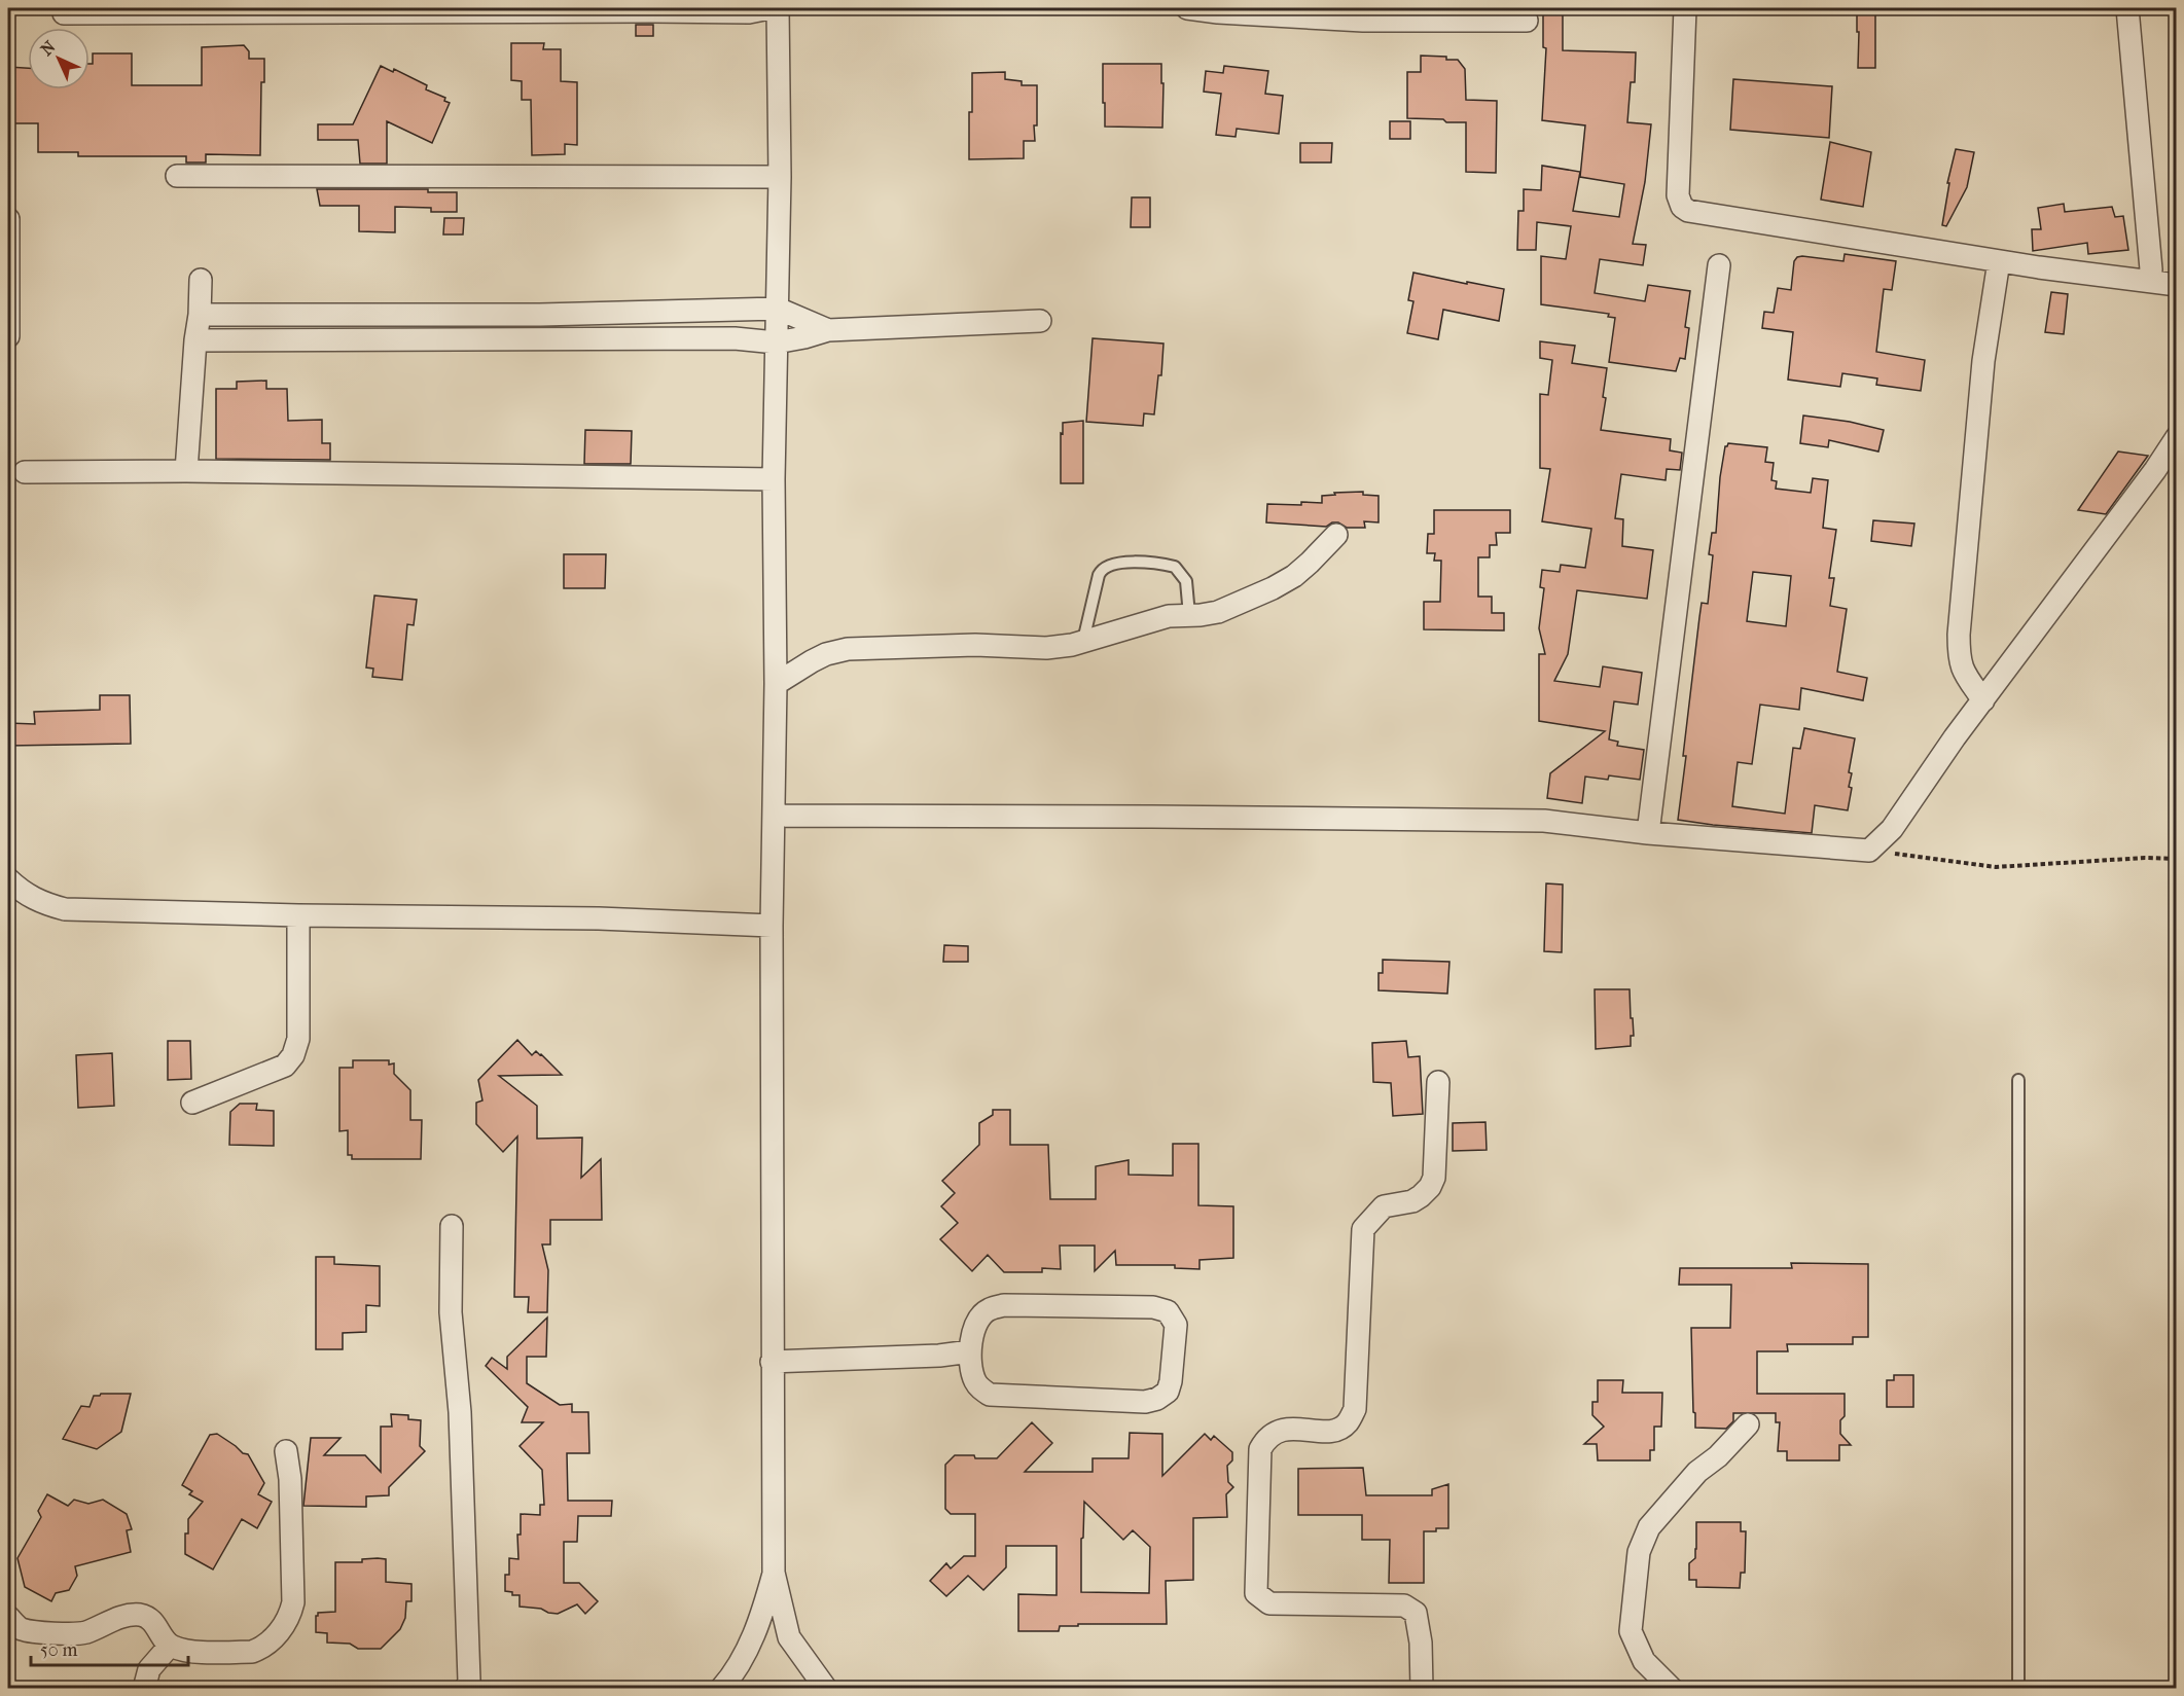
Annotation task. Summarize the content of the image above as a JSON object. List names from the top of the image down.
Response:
{
  "scale_bar": "50 m",
  "north": "top left"
}
